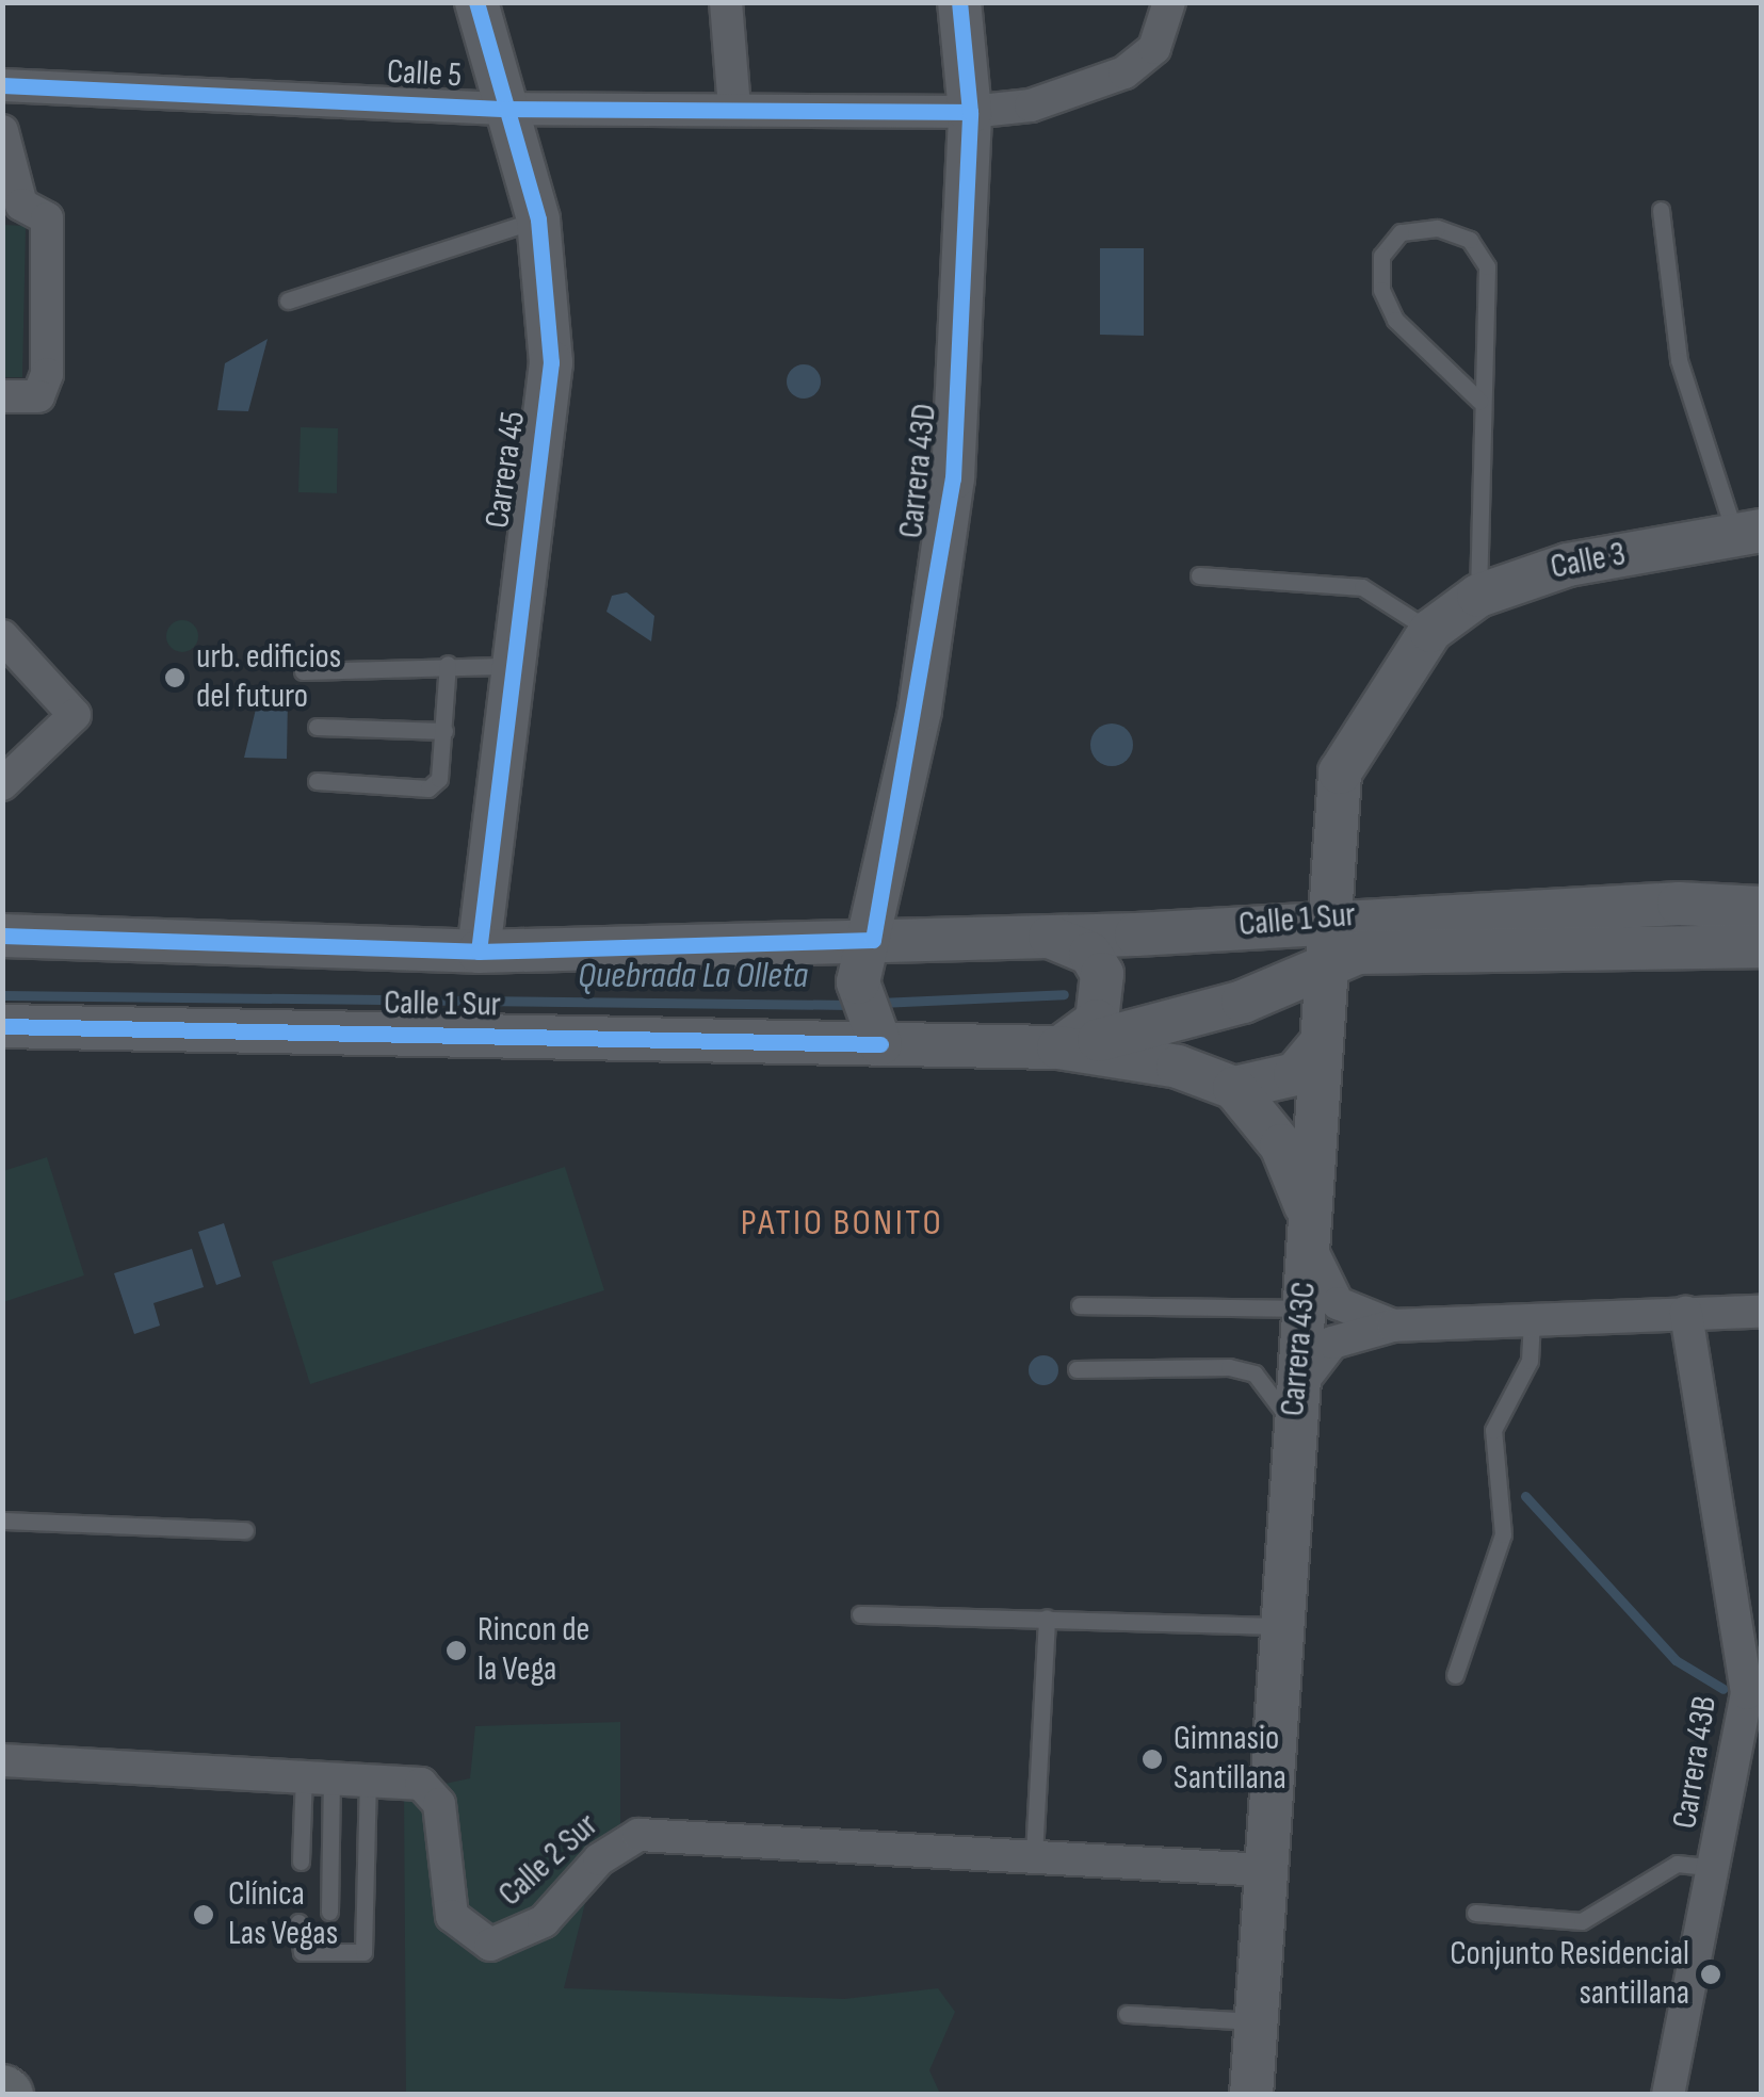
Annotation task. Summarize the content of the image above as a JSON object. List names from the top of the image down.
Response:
{
  "streets": {
    "street": [
      "Calle 5",
      "Carrera 45",
      "Carrera 43D",
      "Calle 3",
      "Calle 1 Sur",
      "Carrera 43C",
      "Carrera 43B",
      "Calle 2 Sur"
    ]
  },
  "crossings": [
    ["Calle 5", "Carrera 45"],
    ["Calle 5", "Carrera 43D"],
    ["Carrera 45", "Calle 1 Sur"],
    ["Carrera 43D", "Calle 1 Sur"],
    ["Calle 3", "Carrera 43C"],
    ["Calle 1 Sur", "Carrera 43C"],
    ["Carrera 43C", "Calle 2 Sur"]
  ],
  "districts": ["PATIO BONITO"],
  "water": ["Quebrada La Olleta"],
  "places": [
    "urb. edificios del futuro",
    "Rincon de la Vega",
    "Gimnasio Santillana",
    "Clínica Las Vegas",
    "Conjunto Residencial santillana"
  ]
}
